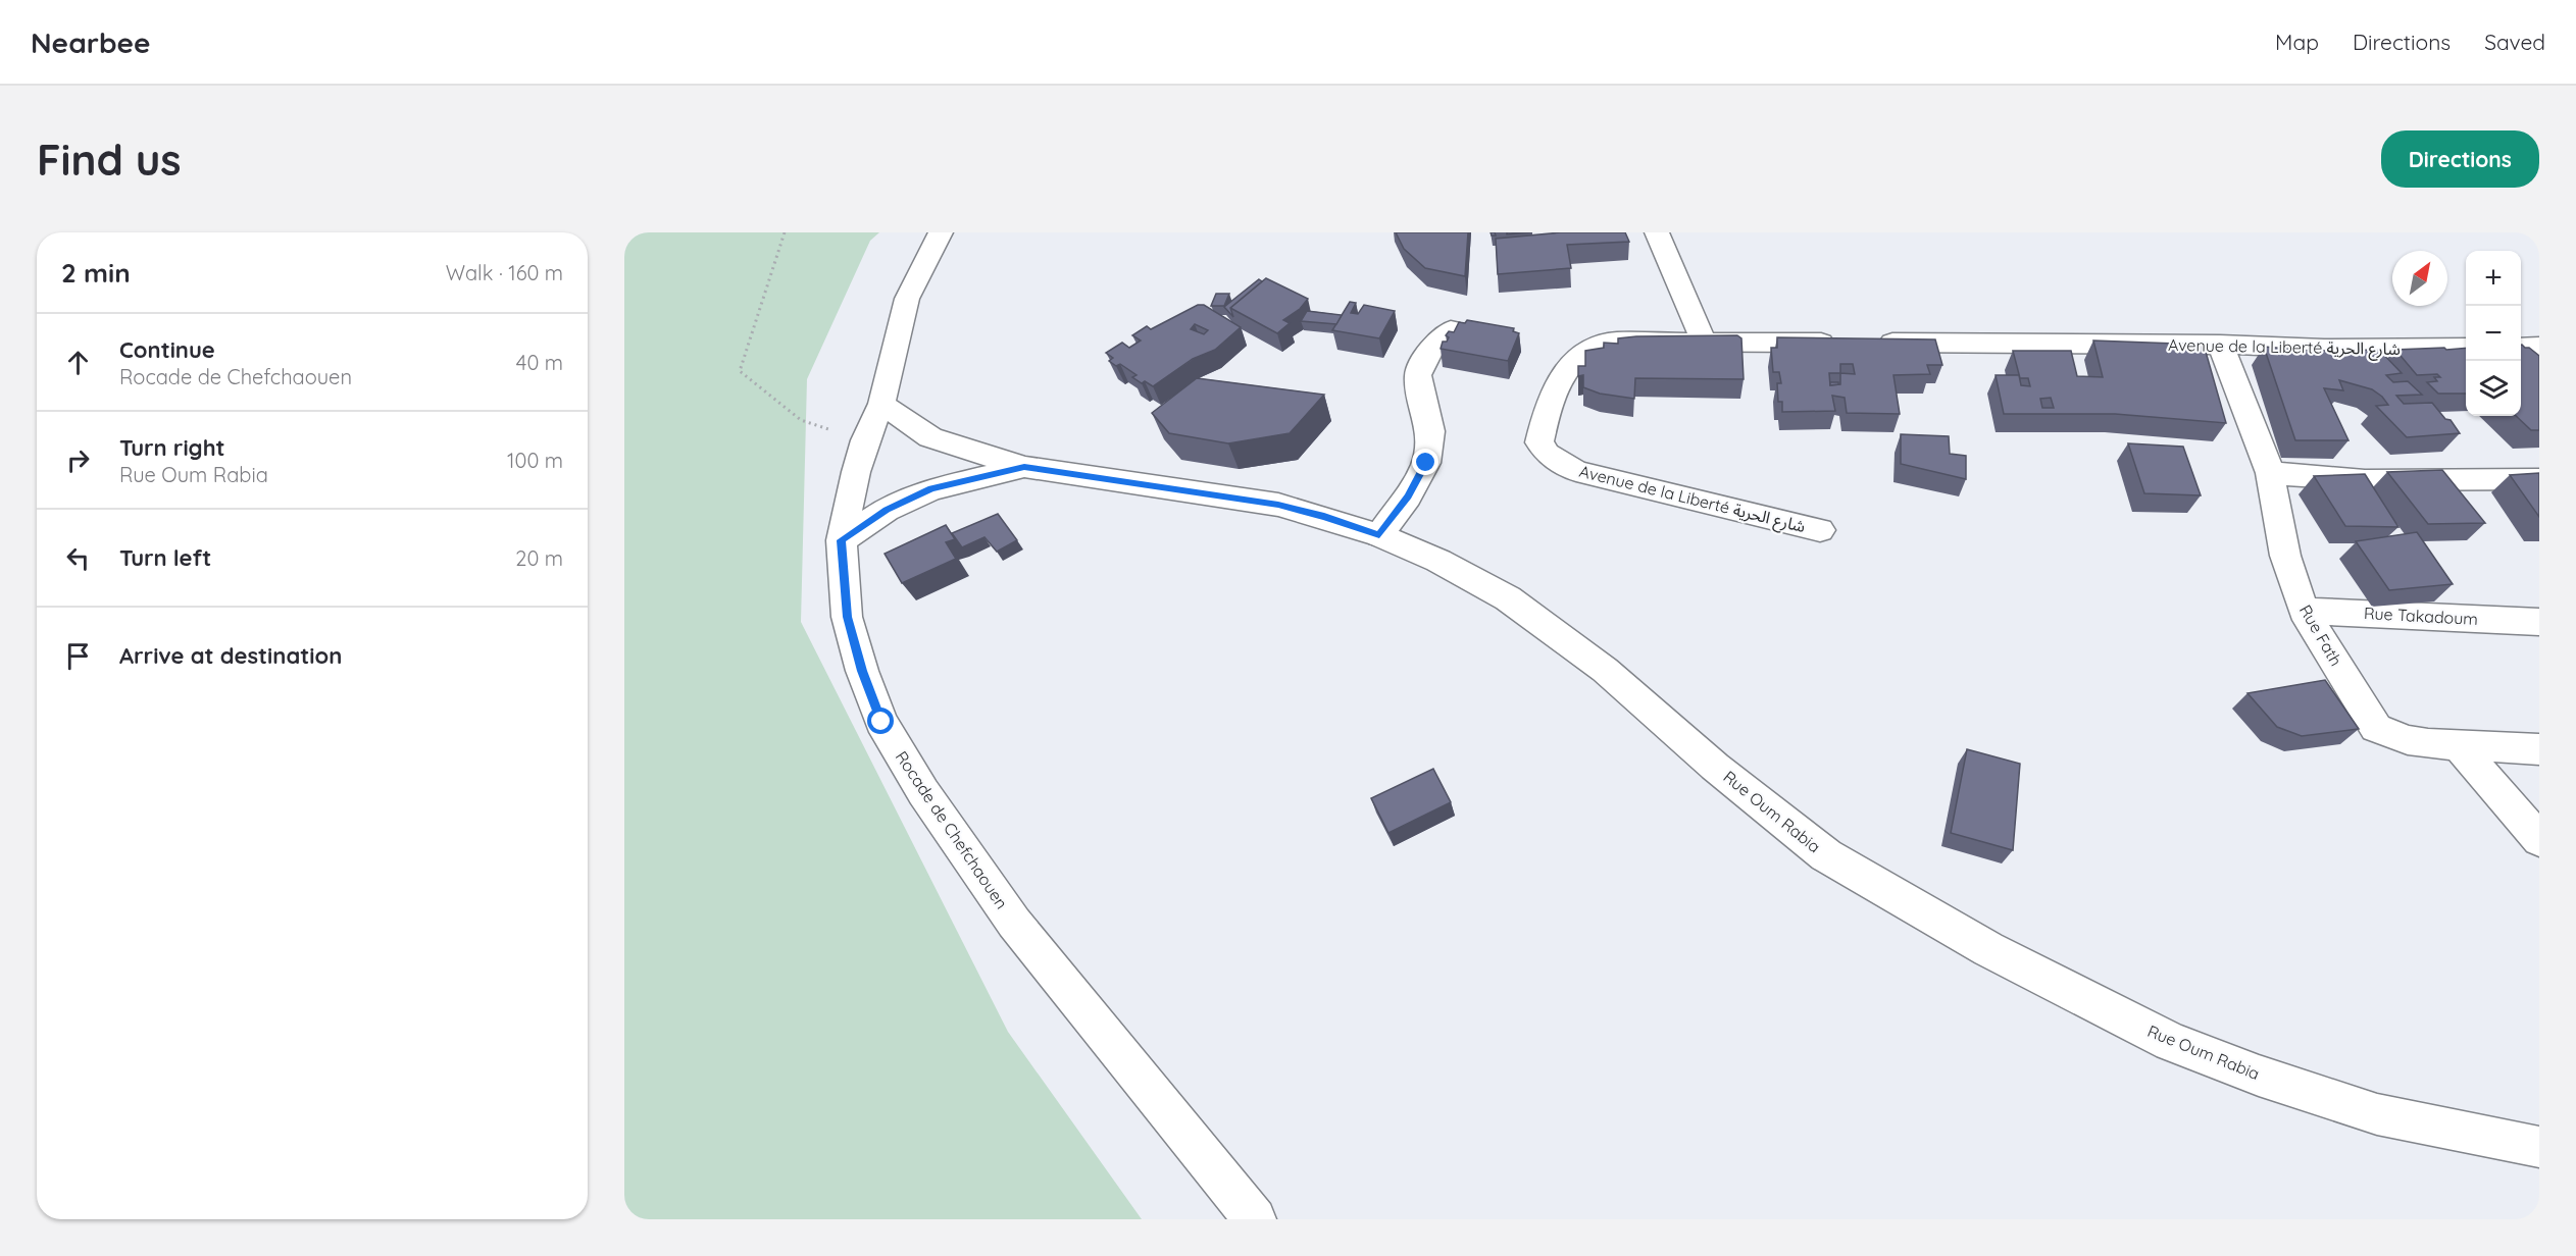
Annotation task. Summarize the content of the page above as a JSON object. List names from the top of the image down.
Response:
{
  "streets": {
    "street": [
      "Avenue de la Liberté شارع الحرية",
      "Rue Takadoum",
      "Rue Fath",
      "Rue Oum Rabia",
      "Rocade de Chefchaouen"
    ]
  },
  "crossings": [
    ["Avenue de la Liberté شارع الحرية", "Rue Fath"],
    ["Rue Takadoum", "Rue Fath"],
    ["Rue Oum Rabia", "Rocade de Chefchaouen"]
  ],
  "north": "top right",
  "page": {
    "header": "Nearbee",
    "nav": ["Map", "Directions", "Saved"],
    "buttons": "Directions",
    "title": "Find us",
    "heading": ["2 min", "Walk · 160 m"],
    "map_buttons": ["+", "−"],
    "list": [
      ["Continue", "Rocade de Chefchaouen", "40 m"],
      ["Turn right", "Rue Oum Rabia", "100 m"],
      ["Turn left", "20 m"],
      "Arrive at destination"
    ]
  }
}
